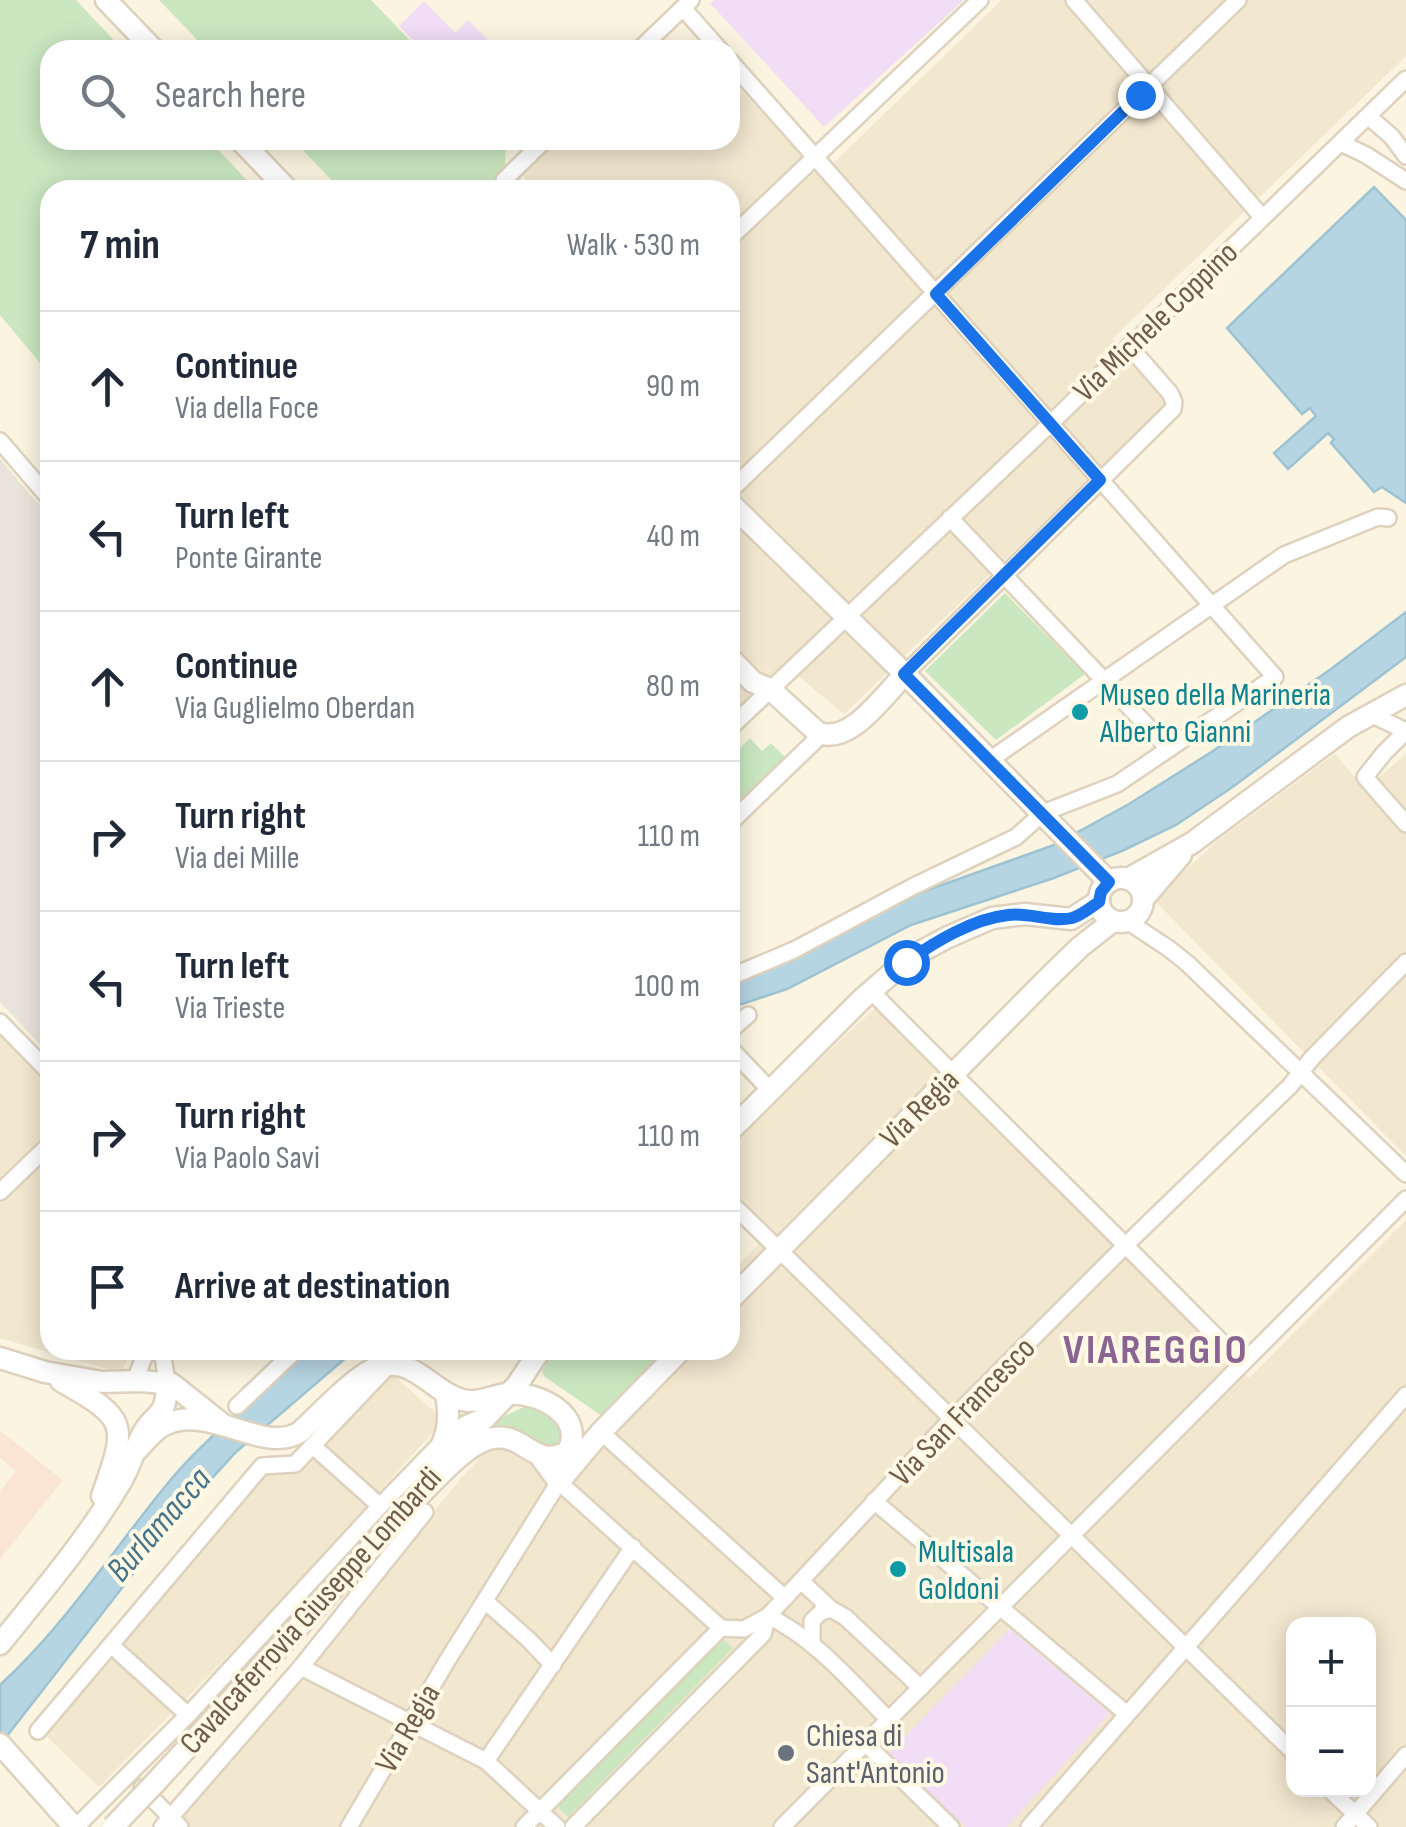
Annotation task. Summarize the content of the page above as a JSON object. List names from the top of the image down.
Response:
{
  "streets": {
    "street": [
      "Via Michele Coppino",
      "Via Regia",
      "Via San Francesco",
      "Cavalcaferrovia Giuseppe Lombardi"
    ]
  },
  "districts": ["VIAREGGIO"],
  "water": ["Burlamacca"],
  "places": ["Museo della Marineria Alberto Gianni", "Multisala Goldoni", "Chiesa di Sant'Antonio"],
  "page": {
    "search": "Search here",
    "heading": ["7 min", "Walk · 530 m"],
    "list": [
      ["Continue", "Via della Foce", "90 m"],
      ["Turn left", "Ponte Girante", "40 m"],
      ["Continue", "Via Guglielmo Oberdan", "80 m"],
      ["Turn right", "Via dei Mille", "110 m"],
      ["Turn left", "Via Trieste", "100 m"],
      ["Turn right", "Via Paolo Savi", "110 m"],
      "Arrive at destination"
    ],
    "map_buttons": ["+", "−"]
  }
}
